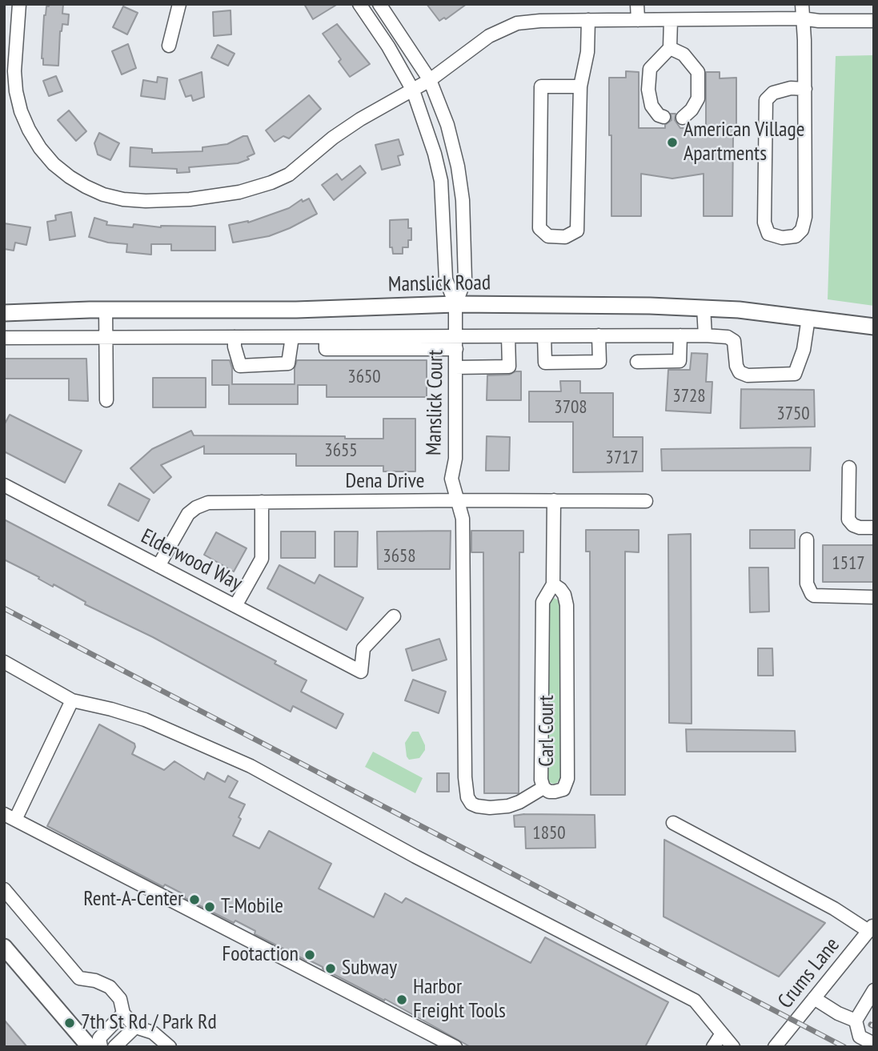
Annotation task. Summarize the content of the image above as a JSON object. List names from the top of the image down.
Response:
{
  "streets": {
    "main road": ["Manslick Road"],
    "street": [
      "Manslick Court",
      "Dena Drive",
      "Elderwood Way",
      "Carl Court",
      "Crums Lane"
    ]
  },
  "crossings": [
    ["Manslick Road", "Manslick Court"],
    ["Manslick Court", "Dena Drive"],
    ["Manslick Court", "Carl Court"],
    ["Dena Drive", "Elderwood Way"],
    ["Dena Drive", "Carl Court"]
  ],
  "places": [
    "American Village Apartments",
    "Rent-A-Center",
    "T-Mobile",
    "Footaction",
    "Subway",
    "Harbor Freight Tools",
    "7th St Rd / Park Rd"
  ],
  "house_numbers": [
    "3650",
    "3728",
    "3708",
    "3750",
    "3655",
    "3717",
    "3658",
    "1517",
    "1850"
  ]
}
